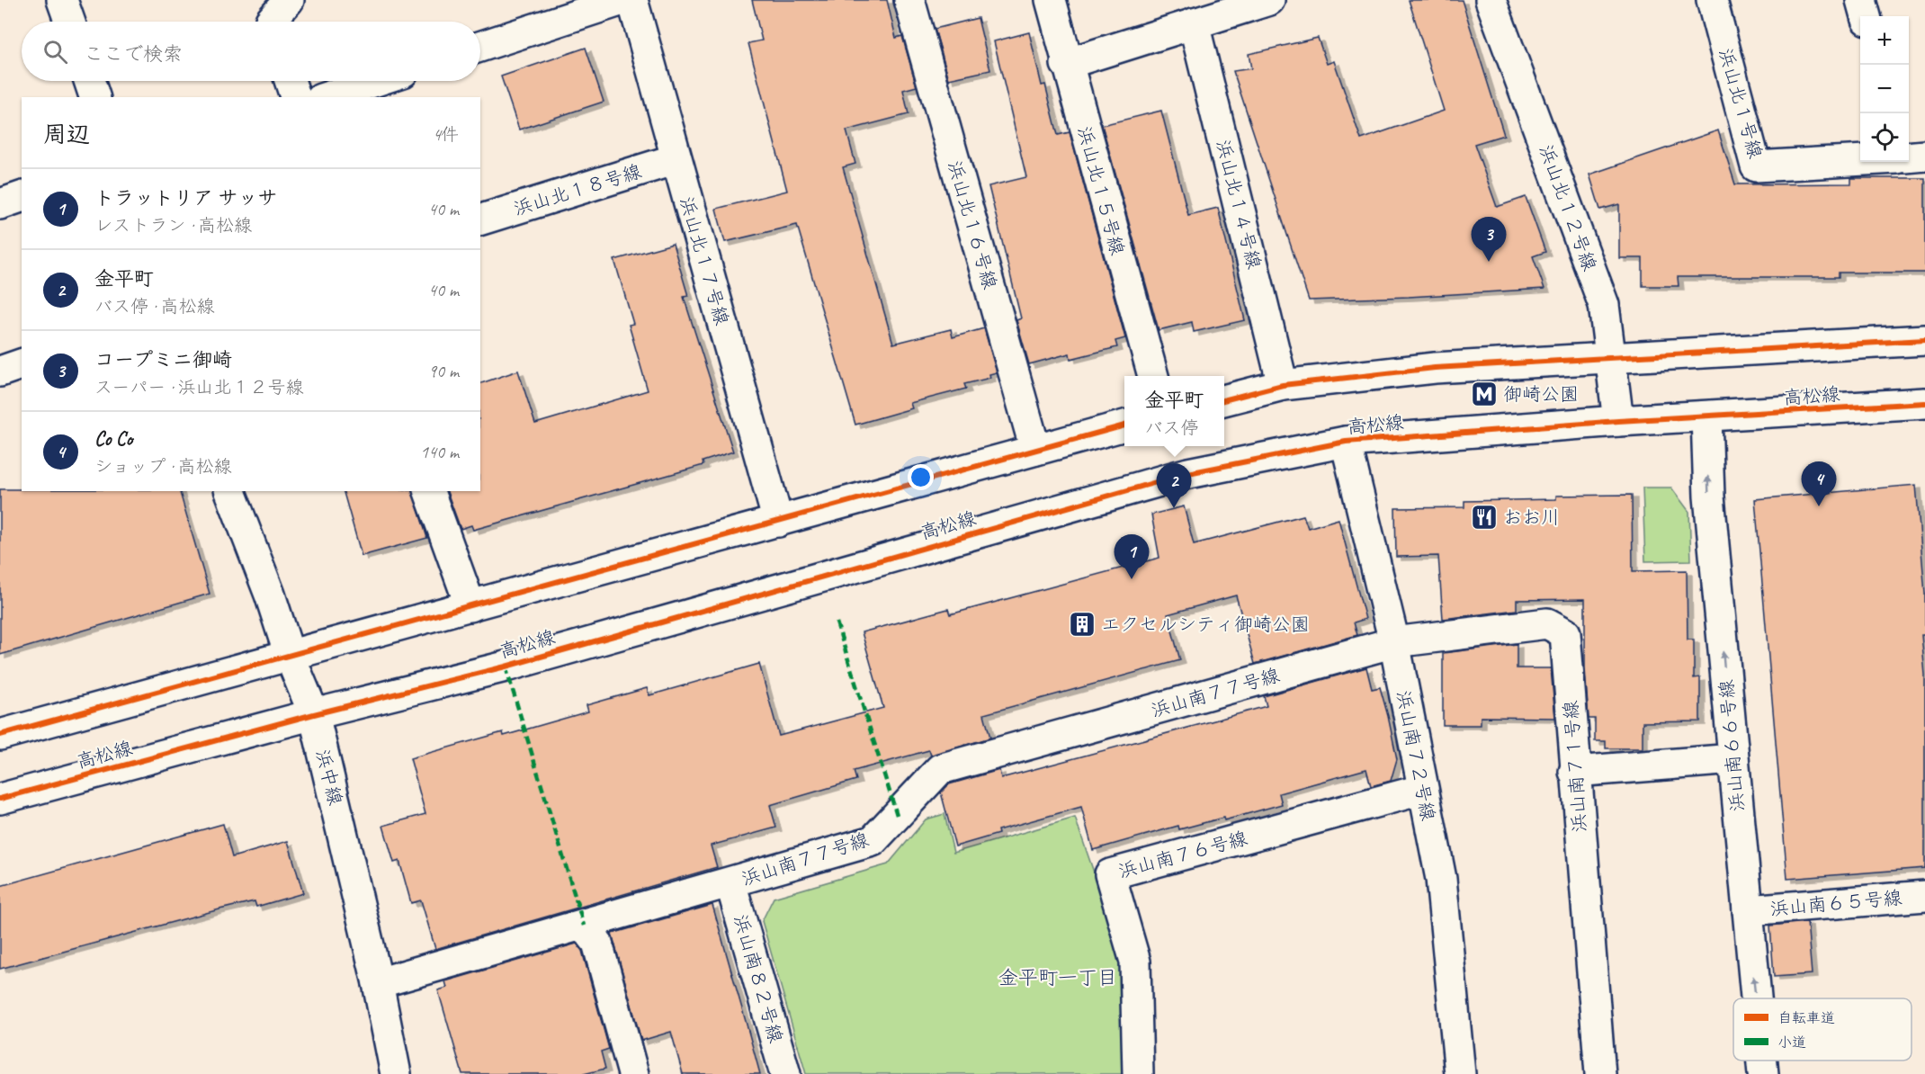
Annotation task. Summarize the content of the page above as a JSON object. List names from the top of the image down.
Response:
{
  "streets": {
    "street": [
      "浜山北１号線",
      "浜山北１８号線",
      "浜山北１５号線",
      "浜山北１４号線",
      "浜山北１２号線",
      "浜山北１６号線",
      "浜山北１７号線",
      "高松線",
      "浜山南７７号線",
      "浜山南６６号線",
      "浜山南７２号線",
      "浜山南７１号線",
      "浜中線",
      "浜山南７６号線",
      "浜山南６５号線",
      "浜山南８２号線"
    ]
  },
  "crossings": [
    ["浜山北１８号線", "浜山北１７号線"],
    ["浜山北１２号線", "高松線"],
    ["高松線", "浜山南６６号線"],
    ["高松線", "浜山南７２号線"],
    ["高松線", "浜中線"],
    ["浜山南７７号線", "浜山南７２号線"],
    ["浜山南７７号線", "浜山南７１号線"],
    ["浜山南７７号線", "浜中線"],
    ["浜山南７７号線", "浜山南８２号線"],
    ["浜山南６６号線", "浜山南６５号線"],
    ["浜山南７２号線", "浜山南７１号線"],
    ["浜山南７２号線", "浜山南７６号線"]
  ],
  "one_way": ["浜山南６６号線"],
  "districts": ["金平町一丁目"],
  "places": {
    "metro station": ["御崎公園"],
    "restaurant": ["おお川"],
    "building": ["エクセルシティ御崎公園"]
  },
  "legend": ["自転車道", "小道"],
  "page": {
    "map_buttons": ["+", "−"],
    "search": "ここで検索",
    "heading": ["周辺", "4件"],
    "list": [
      {
        "mark": "1",
        "name": "トラットリア サッサ",
        "note": "レストラン · 高松線",
        "value": "40 m"
      },
      {
        "mark": "2",
        "name": "金平町",
        "note": "バス停 · 高松線",
        "value": "40 m"
      },
      {
        "mark": "3",
        "name": "コープミニ御崎",
        "note": "スーパー · 浜山北１２号線",
        "value": "90 m"
      },
      {
        "mark": "4",
        "name": "Co Co",
        "note": "ショップ · 高松線",
        "value": "140 m"
      }
    ],
    "pins": [
      "3",
      "4",
      "2",
      "1"
    ],
    "popup": ["金平町", "バス停"]
  }
}
